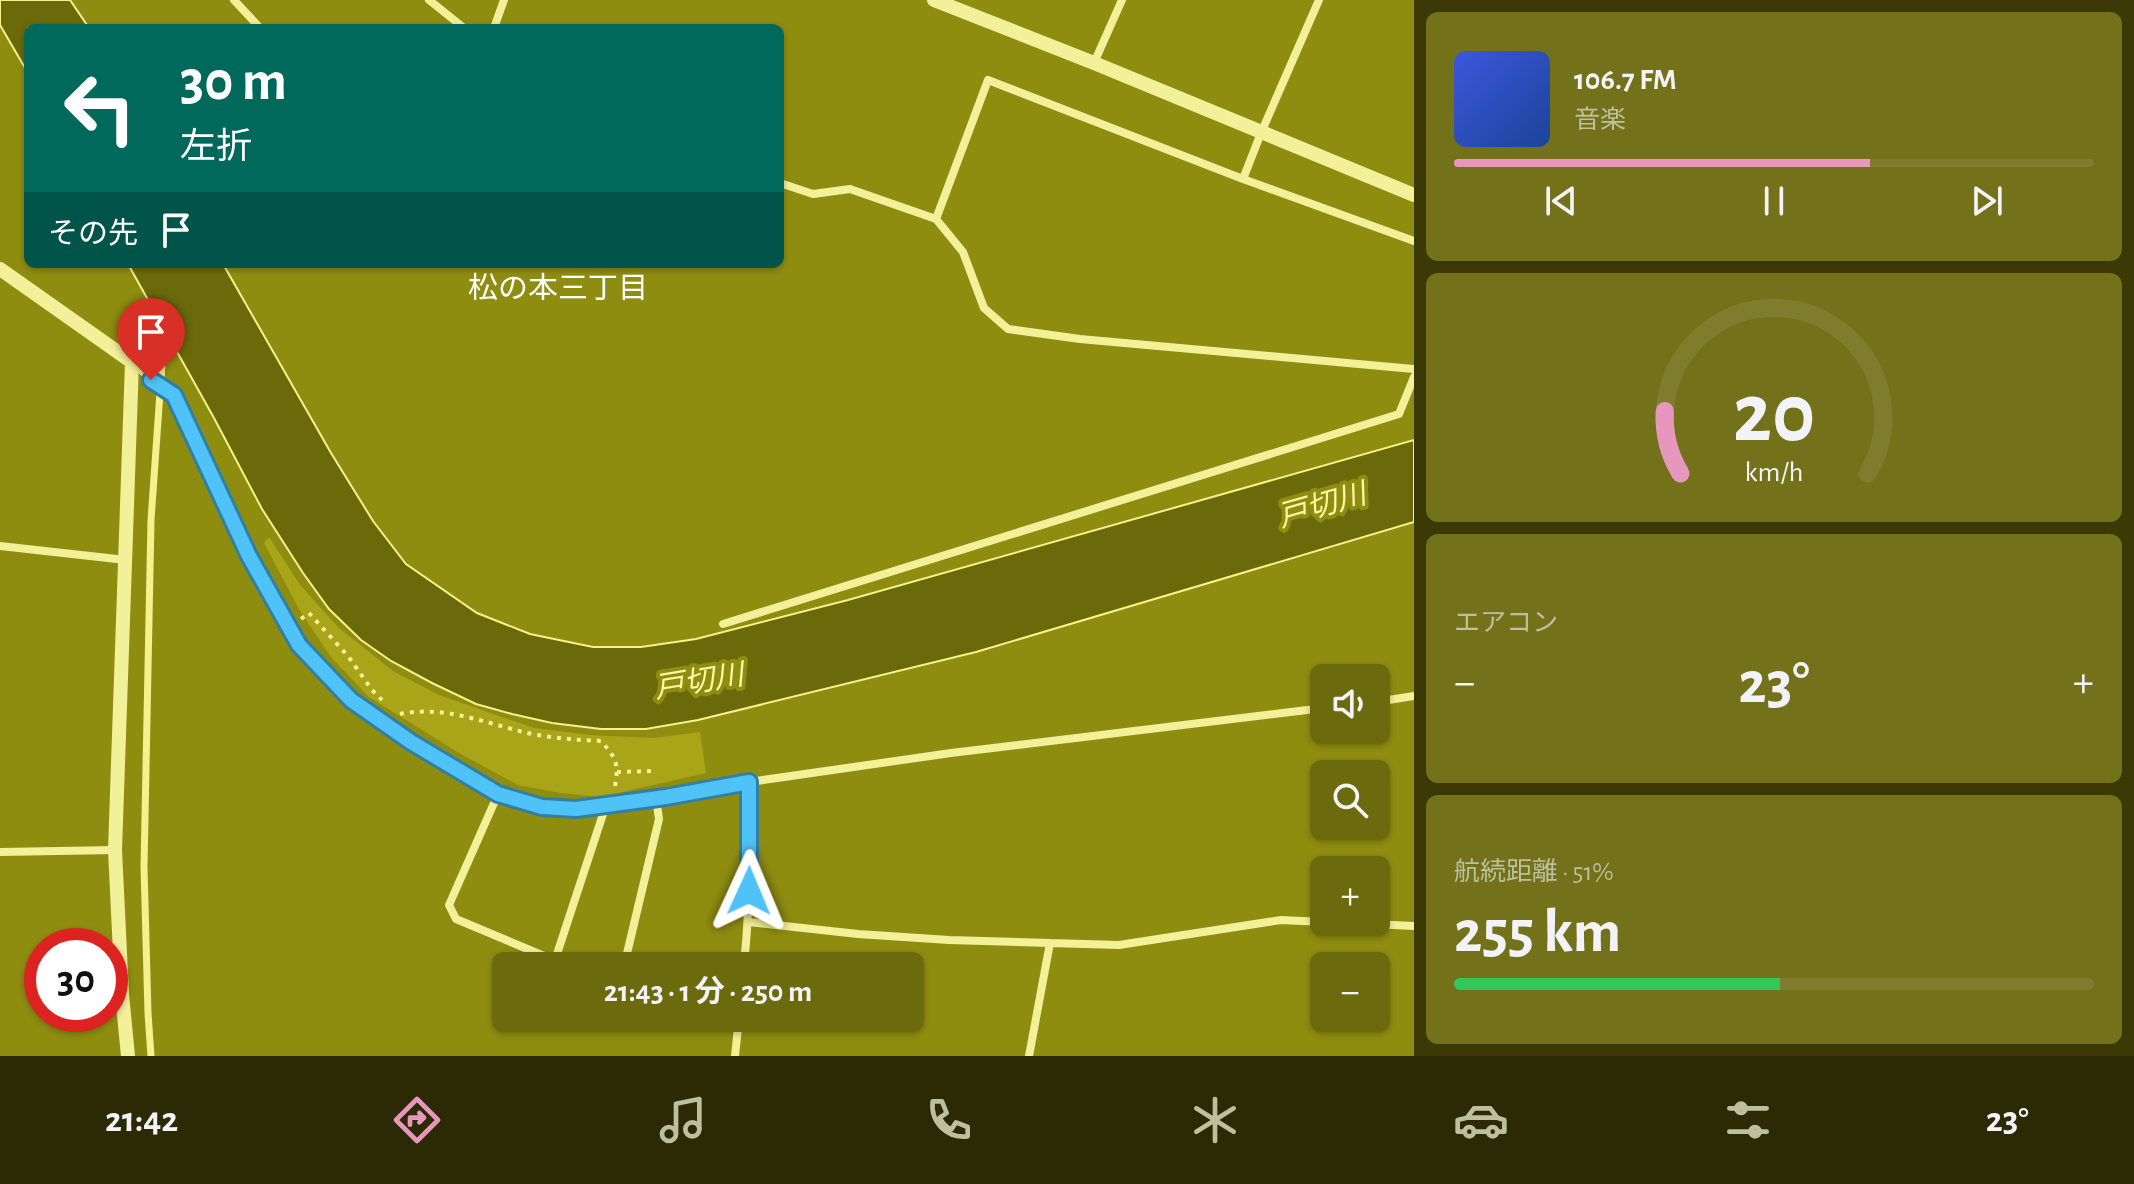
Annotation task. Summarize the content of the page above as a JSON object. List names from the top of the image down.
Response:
{
  "districts": ["松の本三丁目"],
  "water": ["戸切川"],
  "page": {
    "turn": ["30 m", "左折"],
    "song": ["106.7 FM", "音楽"],
    "then": "その先",
    "tile": [
      "エアコン",
      ["航続距離 · 51%", "255 km"]
    ],
    "heat": ["−", "23°", "+"],
    "map_buttons": ["+", "−"],
    "limit": "30",
    "trip": "21:43 · 1 分 · 250 m",
    "tabs": ["21:42", "23°"],
    "gauge": ["20", "km/h"]
  }
}
